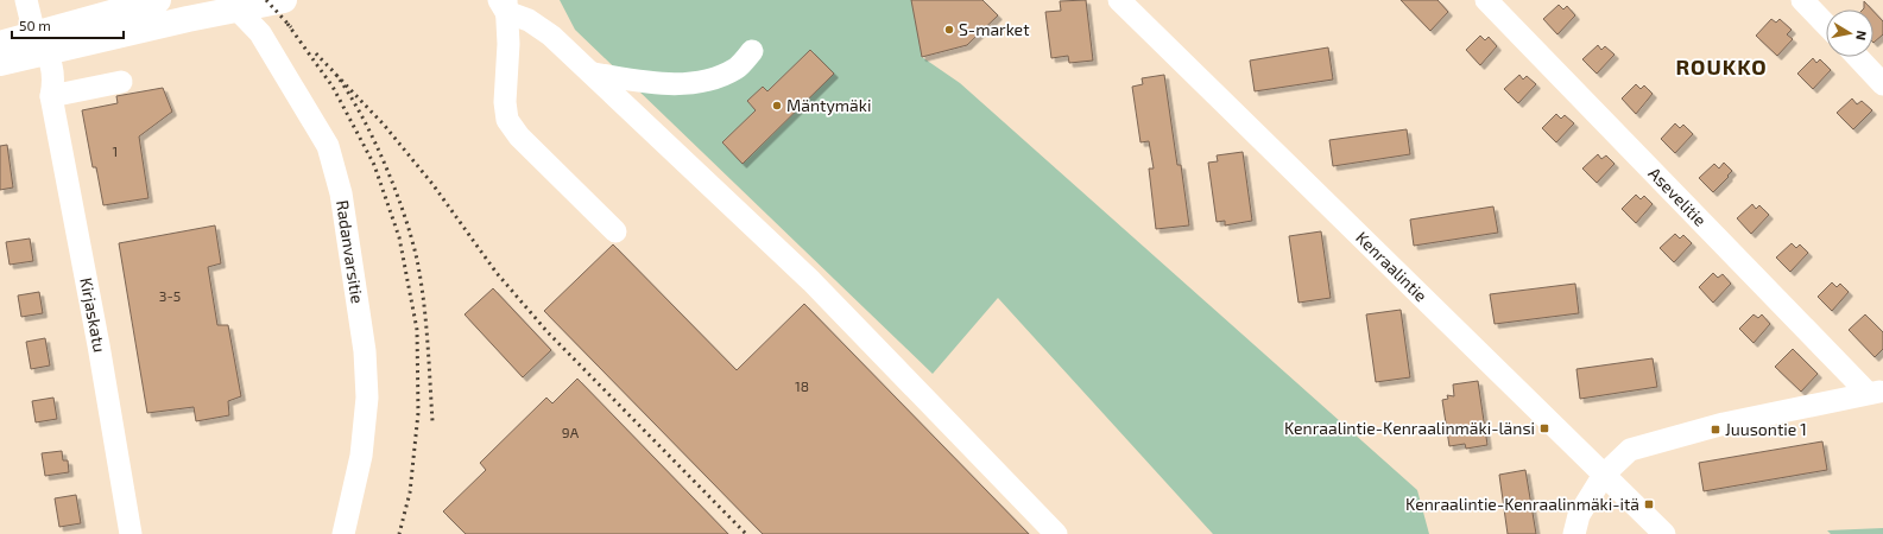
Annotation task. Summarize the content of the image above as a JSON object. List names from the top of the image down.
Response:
{
  "streets": {
    "street": [
      "Asevelitie",
      "Radanvarsitie",
      "Kenraalintie",
      "Kirjaskatu"
    ]
  },
  "districts": ["ROUKKO"],
  "places": {
    "other": ["S-market", "Mäntymäki"],
    "transit": ["Kenraalintie-Kenraalinmäki-länsi", "Juusontie 1", "Kenraalintie-Kenraalinmäki-itä"]
  },
  "house_numbers": [
    "1",
    "3-5",
    "18",
    "9A"
  ],
  "scale_bar": "50 m",
  "north": "right"
}
